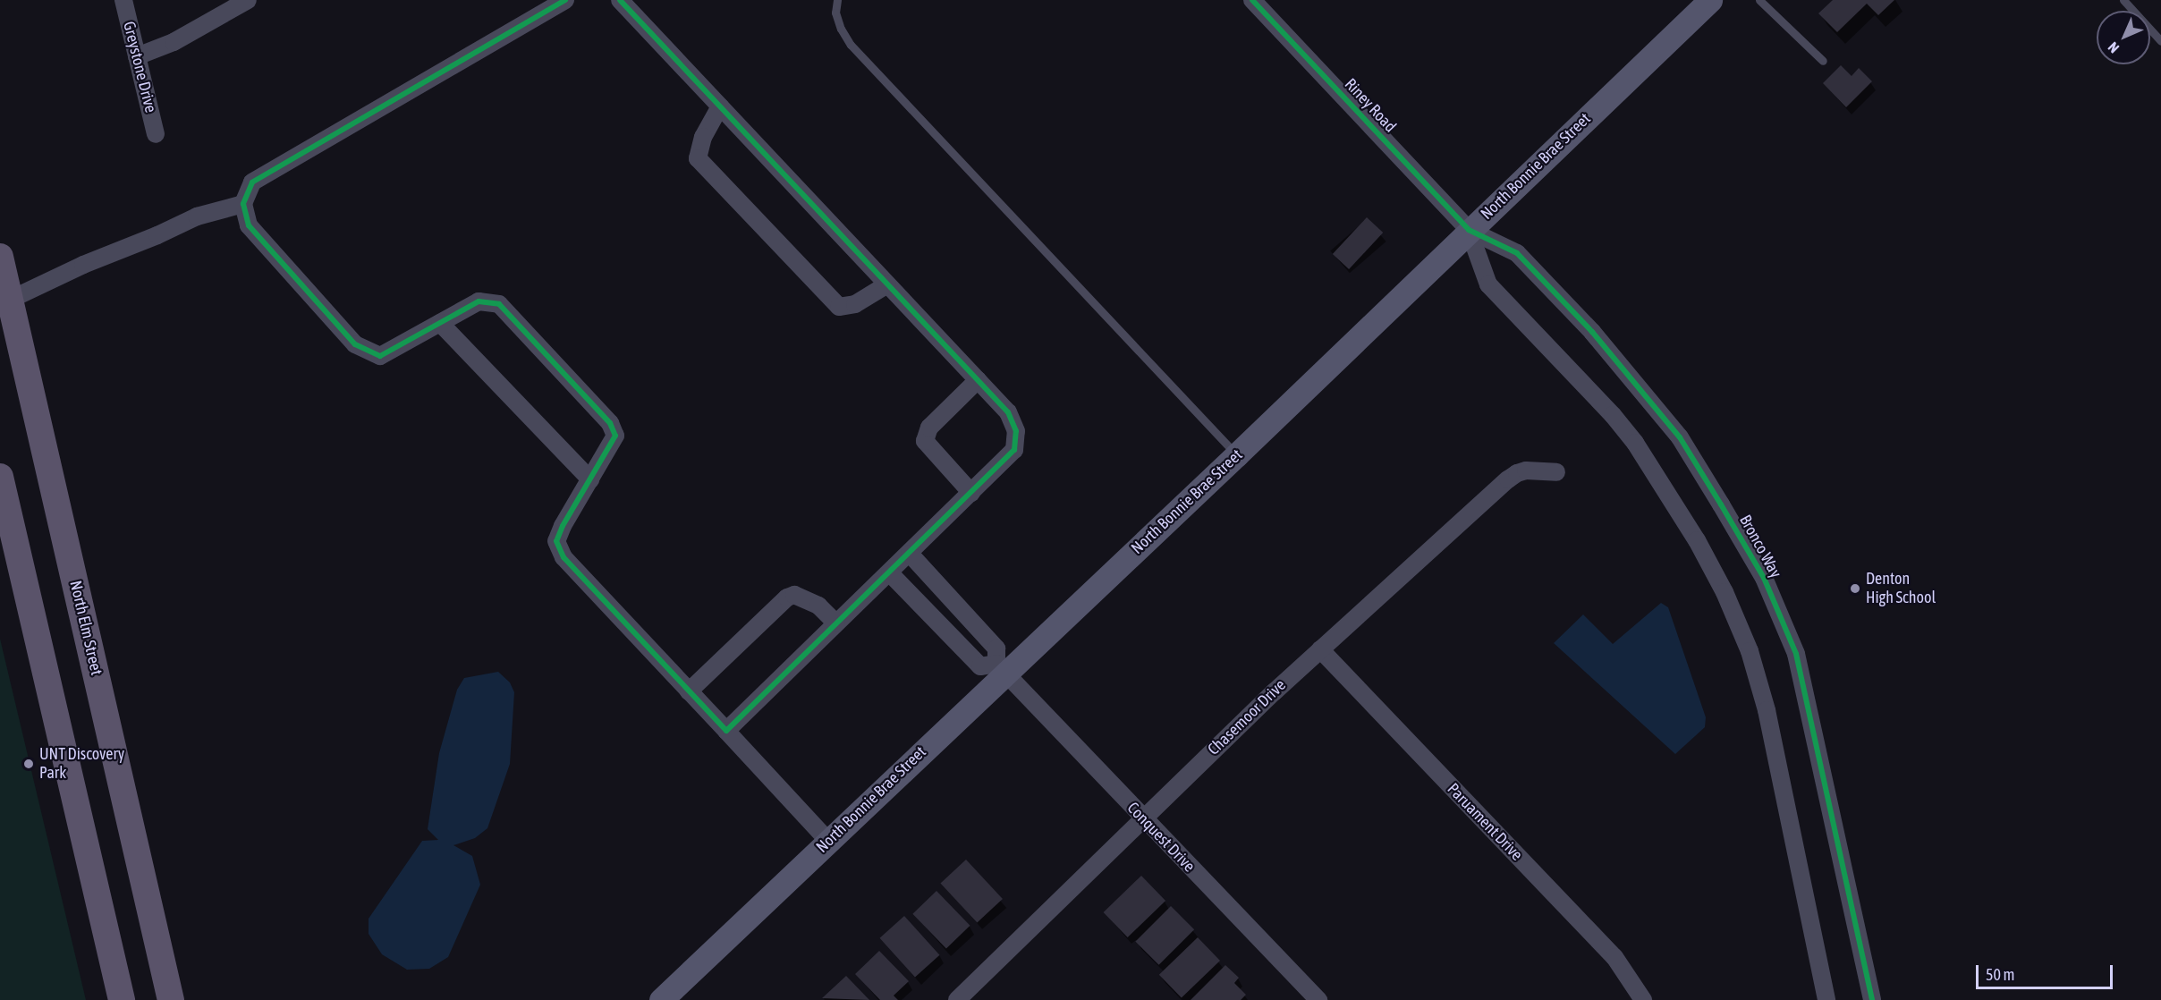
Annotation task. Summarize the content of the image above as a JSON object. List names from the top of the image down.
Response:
{
  "streets": {
    "main road": ["North Bonnie Brae Street", "North Elm Street"],
    "street": [
      "Greystone Drive",
      "Riney Road",
      "Bronco Way",
      "Chasemoor Drive",
      "Paruament Drive",
      "Conquest Drive"
    ]
  },
  "crossings": [
    ["Riney Road", "North Bonnie Brae Street"],
    ["Riney Road", "Bronco Way"],
    ["North Bonnie Brae Street", "Bronco Way"],
    ["North Bonnie Brae Street", "Conquest Drive"],
    ["Chasemoor Drive", "Paruament Drive"],
    ["Chasemoor Drive", "Conquest Drive"]
  ],
  "places": ["Denton High School", "UNT Discovery Park"],
  "scale_bar": "50 m",
  "north": "bottom left"
}
